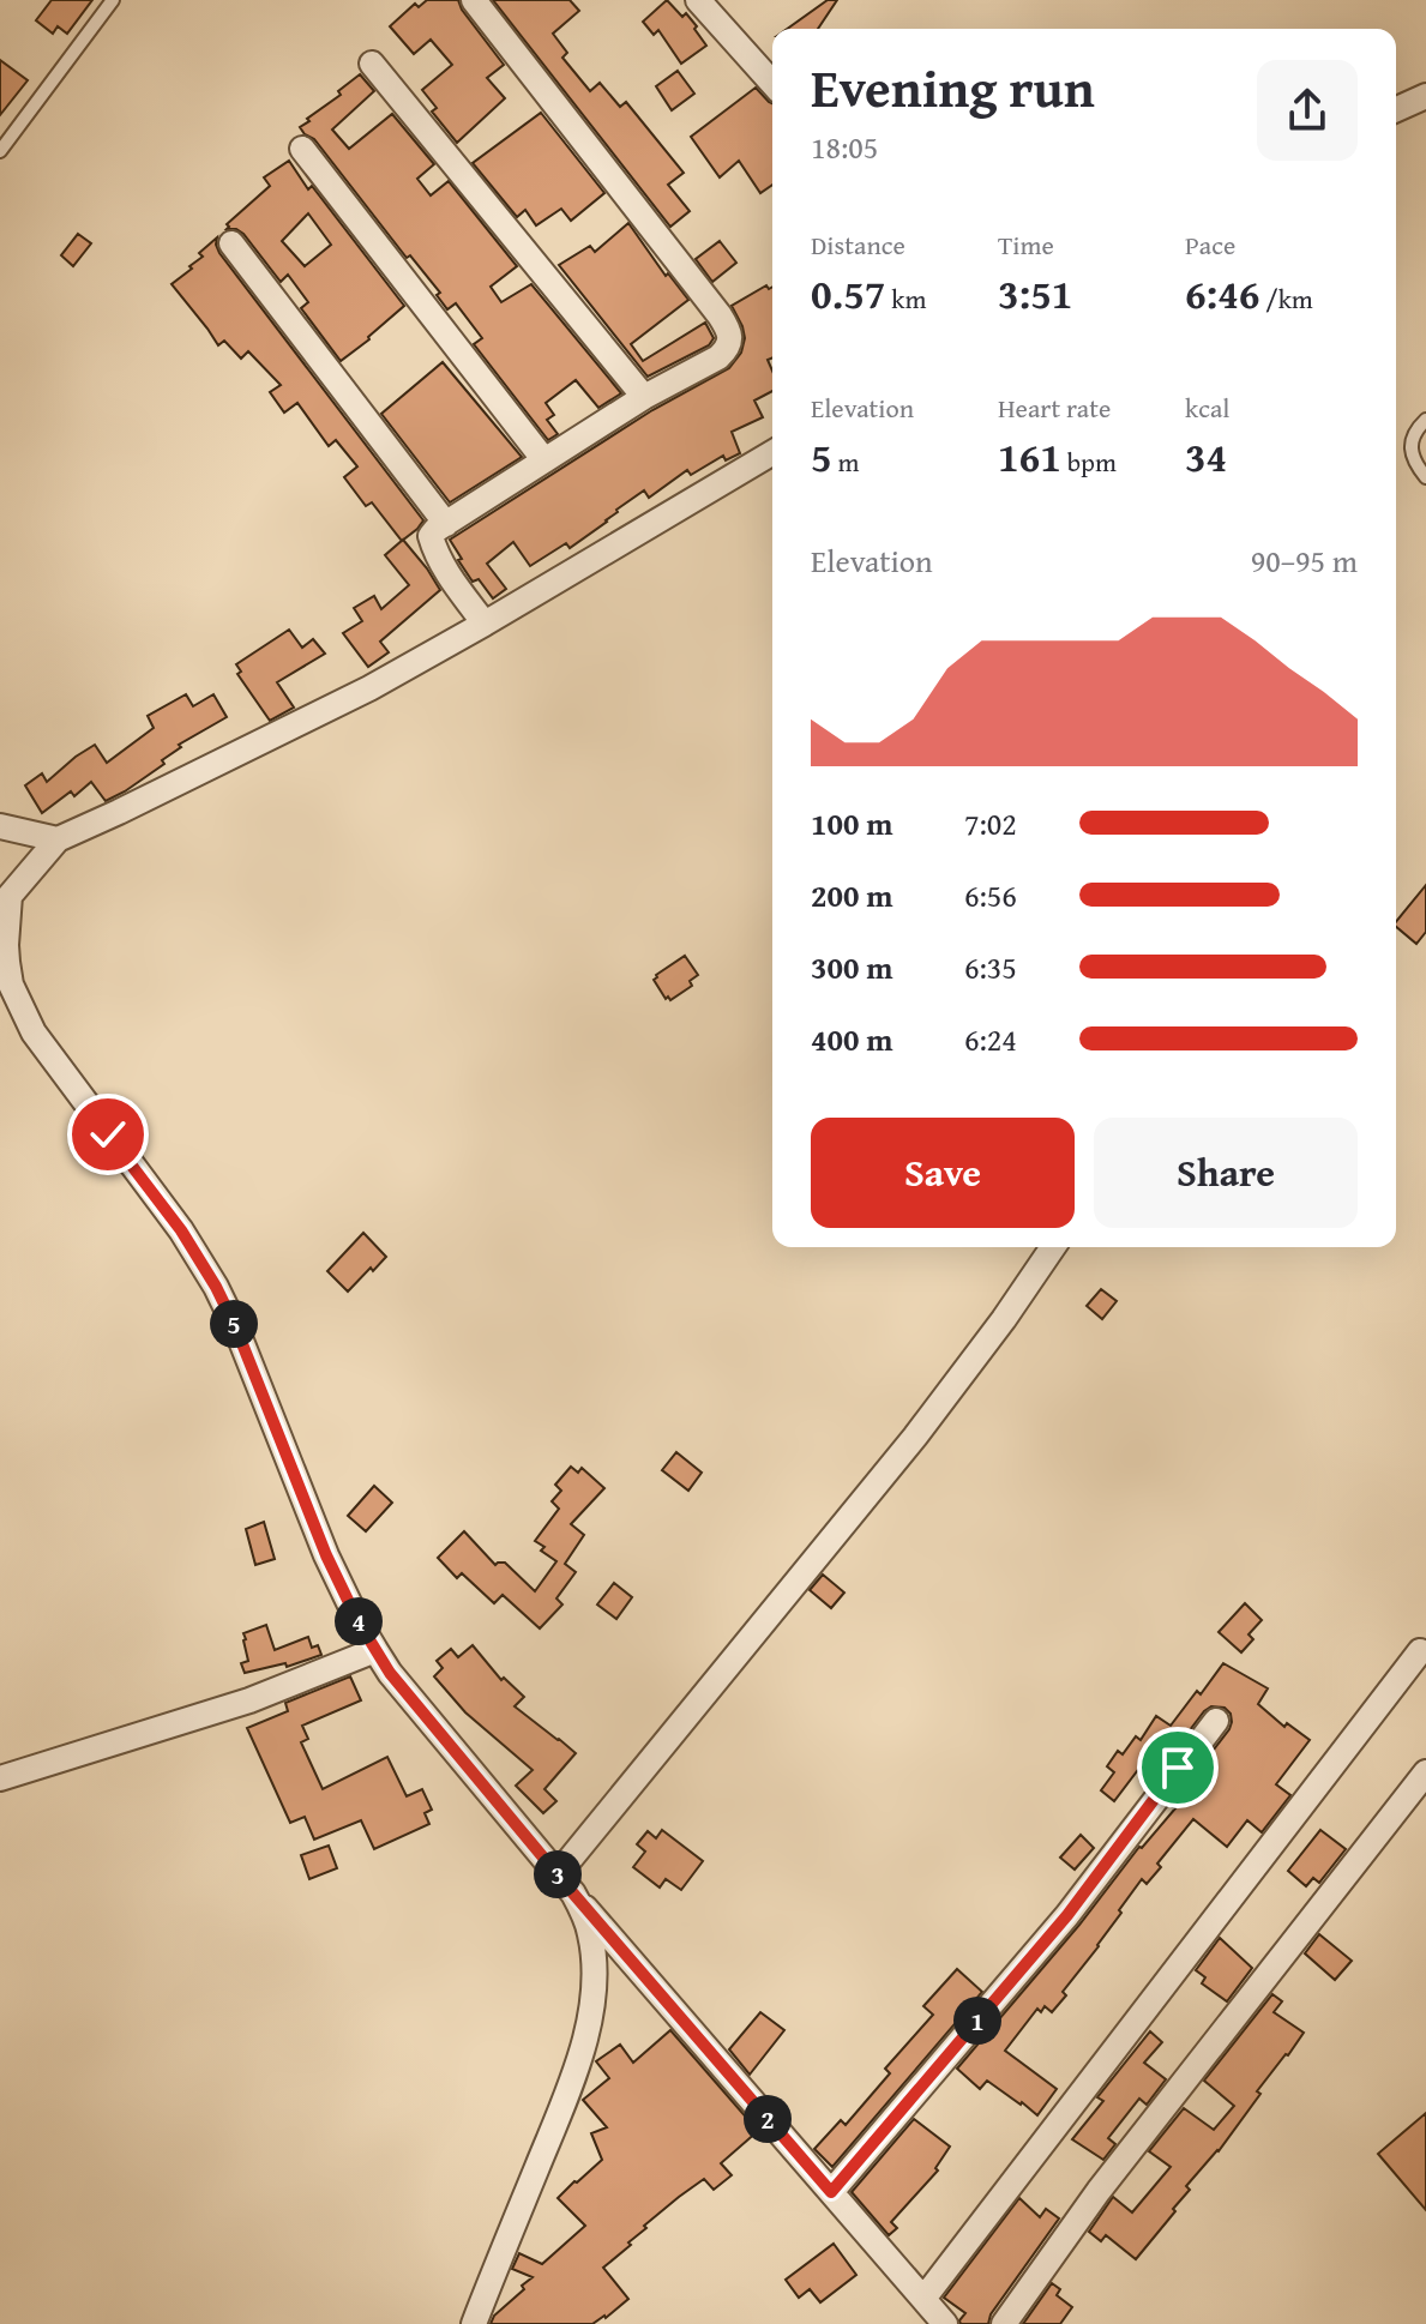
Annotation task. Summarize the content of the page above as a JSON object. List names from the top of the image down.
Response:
{
  "page": {
    "heading": ["Evening run", "18:05"],
    "stats": [
      ["Distance", "0.57 km"],
      ["Time", "3:51"],
      ["Pace", "6:46 /km"],
      ["Elevation", "5 m"],
      ["Heart rate", "161 bpm"],
      ["kcal", "34"]
    ],
    "chart": ["Elevation", "90–95 m"],
    "list": [
      {
        "name": "100 m",
        "note": "7:02"
      },
      {
        "name": "200 m",
        "note": "6:56"
      },
      {
        "name": "300 m",
        "note": "6:35"
      },
      {
        "name": "400 m",
        "note": "6:24"
      }
    ],
    "buttons": ["Save", "Share"],
    "pins": [
      "5",
      "4",
      "3",
      "1",
      "2"
    ]
  }
}
